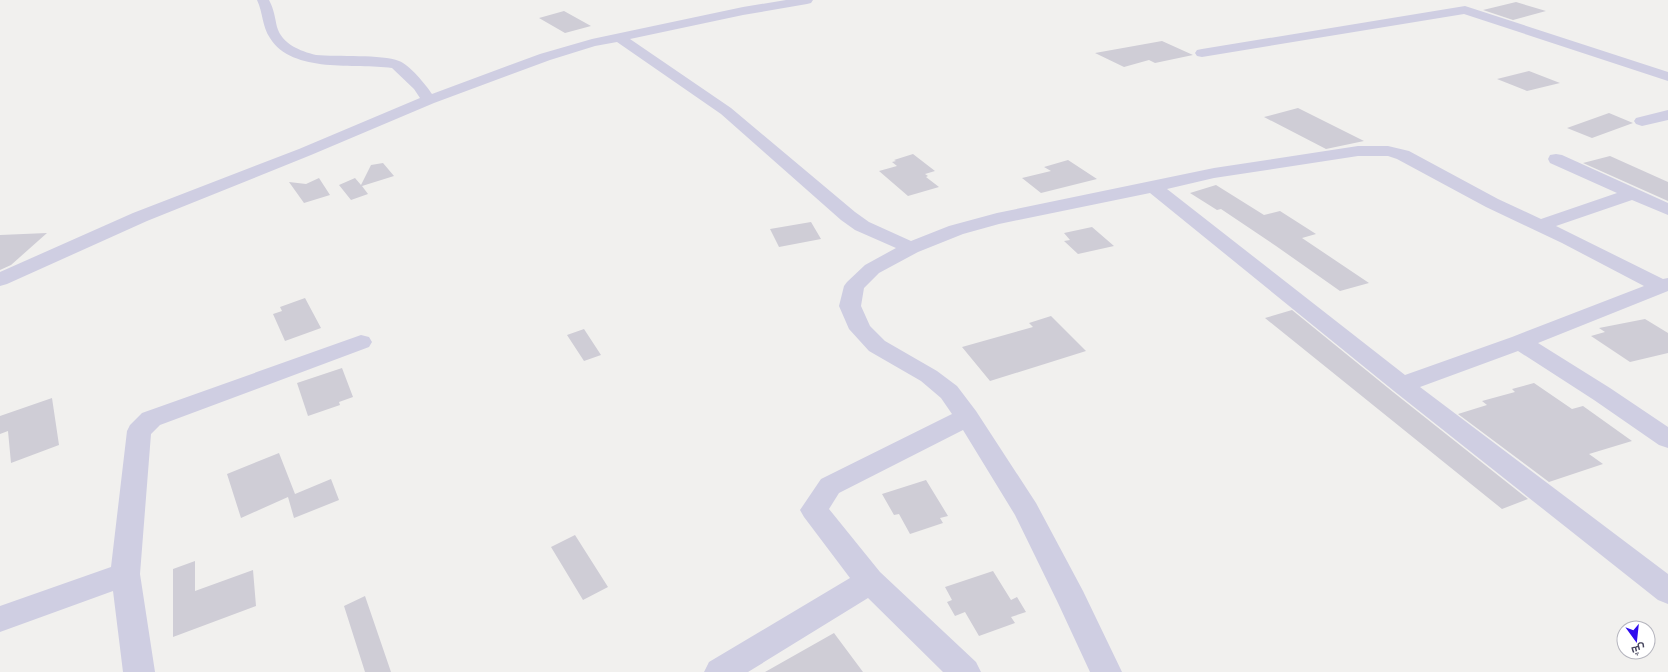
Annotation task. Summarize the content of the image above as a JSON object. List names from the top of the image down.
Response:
{
  "north": "bottom"
}
